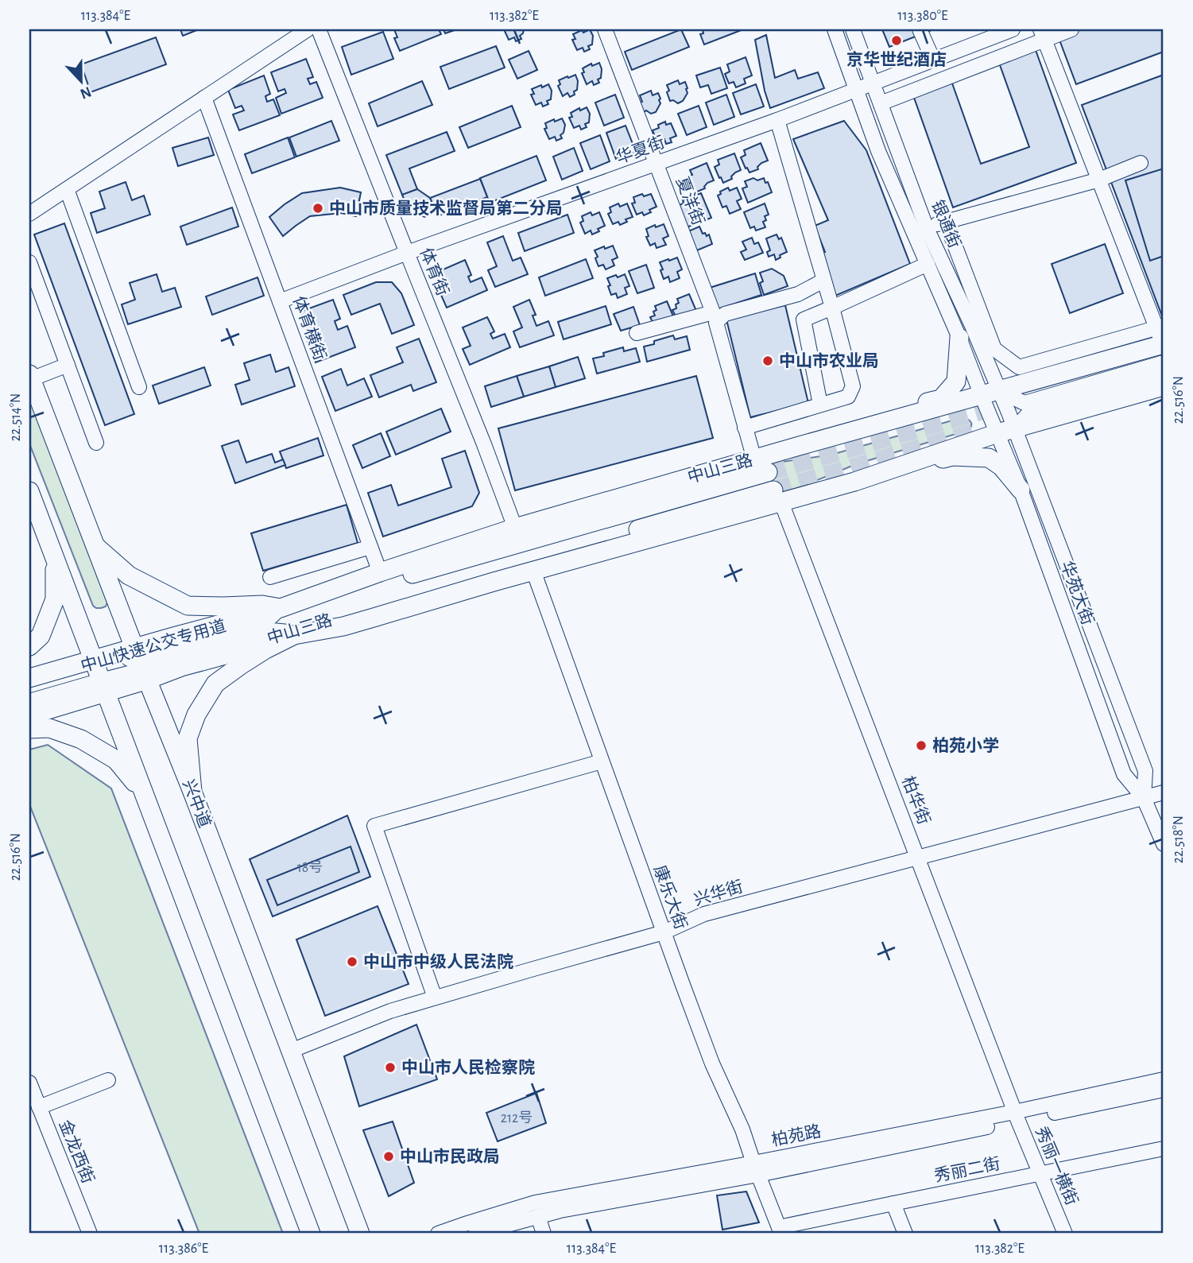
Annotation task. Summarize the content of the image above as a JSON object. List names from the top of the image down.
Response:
{
  "streets": {
    "main road": ["中山三路", "兴中道"],
    "street": [
      "华夏街",
      "夏洋街",
      "银通街",
      "体育街",
      "体育横街",
      "华苑大街",
      "中山快速公交专用道",
      "柏华街",
      "兴华街",
      "康乐大街",
      "柏苑路",
      "金龙西街",
      "秀丽一横街",
      "秀丽二街"
    ]
  },
  "crossings": [
    ["华夏街", "夏洋街"],
    ["华夏街", "银通街"],
    ["华夏街", "体育街"],
    ["华夏街", "体育横街"],
    ["银通街", "中山三路"],
    ["银通街", "华苑大街"],
    ["体育街", "中山三路"],
    ["体育横街", "中山三路"],
    ["中山三路", "华苑大街"],
    ["中山三路", "中山快速公交专用道"],
    ["中山三路", "柏华街"],
    ["中山三路", "兴中道"],
    ["中山三路", "康乐大街"],
    ["华苑大街", "兴华街"],
    ["柏华街", "兴华街"],
    ["柏华街", "柏苑路"],
    ["柏华街", "秀丽一横街"],
    ["兴中道", "兴华街"],
    ["兴华街", "康乐大街"],
    ["康乐大街", "柏苑路"],
    ["康乐大街", "秀丽二街"],
    ["柏苑路", "秀丽一横街"],
    ["秀丽一横街", "秀丽二街"]
  ],
  "places": [
    "京华世纪酒店",
    "中山市质量技术监督局第二分局",
    "中山市农业局",
    "柏苑小学",
    "中山市中级人民法院",
    "中山市人民检察院",
    "中山市民政局"
  ],
  "house_numbers": ["18号", "212号"],
  "north": "bottom",
  "coordinates": [
    "113.384°E",
    "113.382°E",
    "113.380°E",
    "22.516°N",
    "22.514°N",
    "22.518°N",
    "113.386°E"
  ]
}
